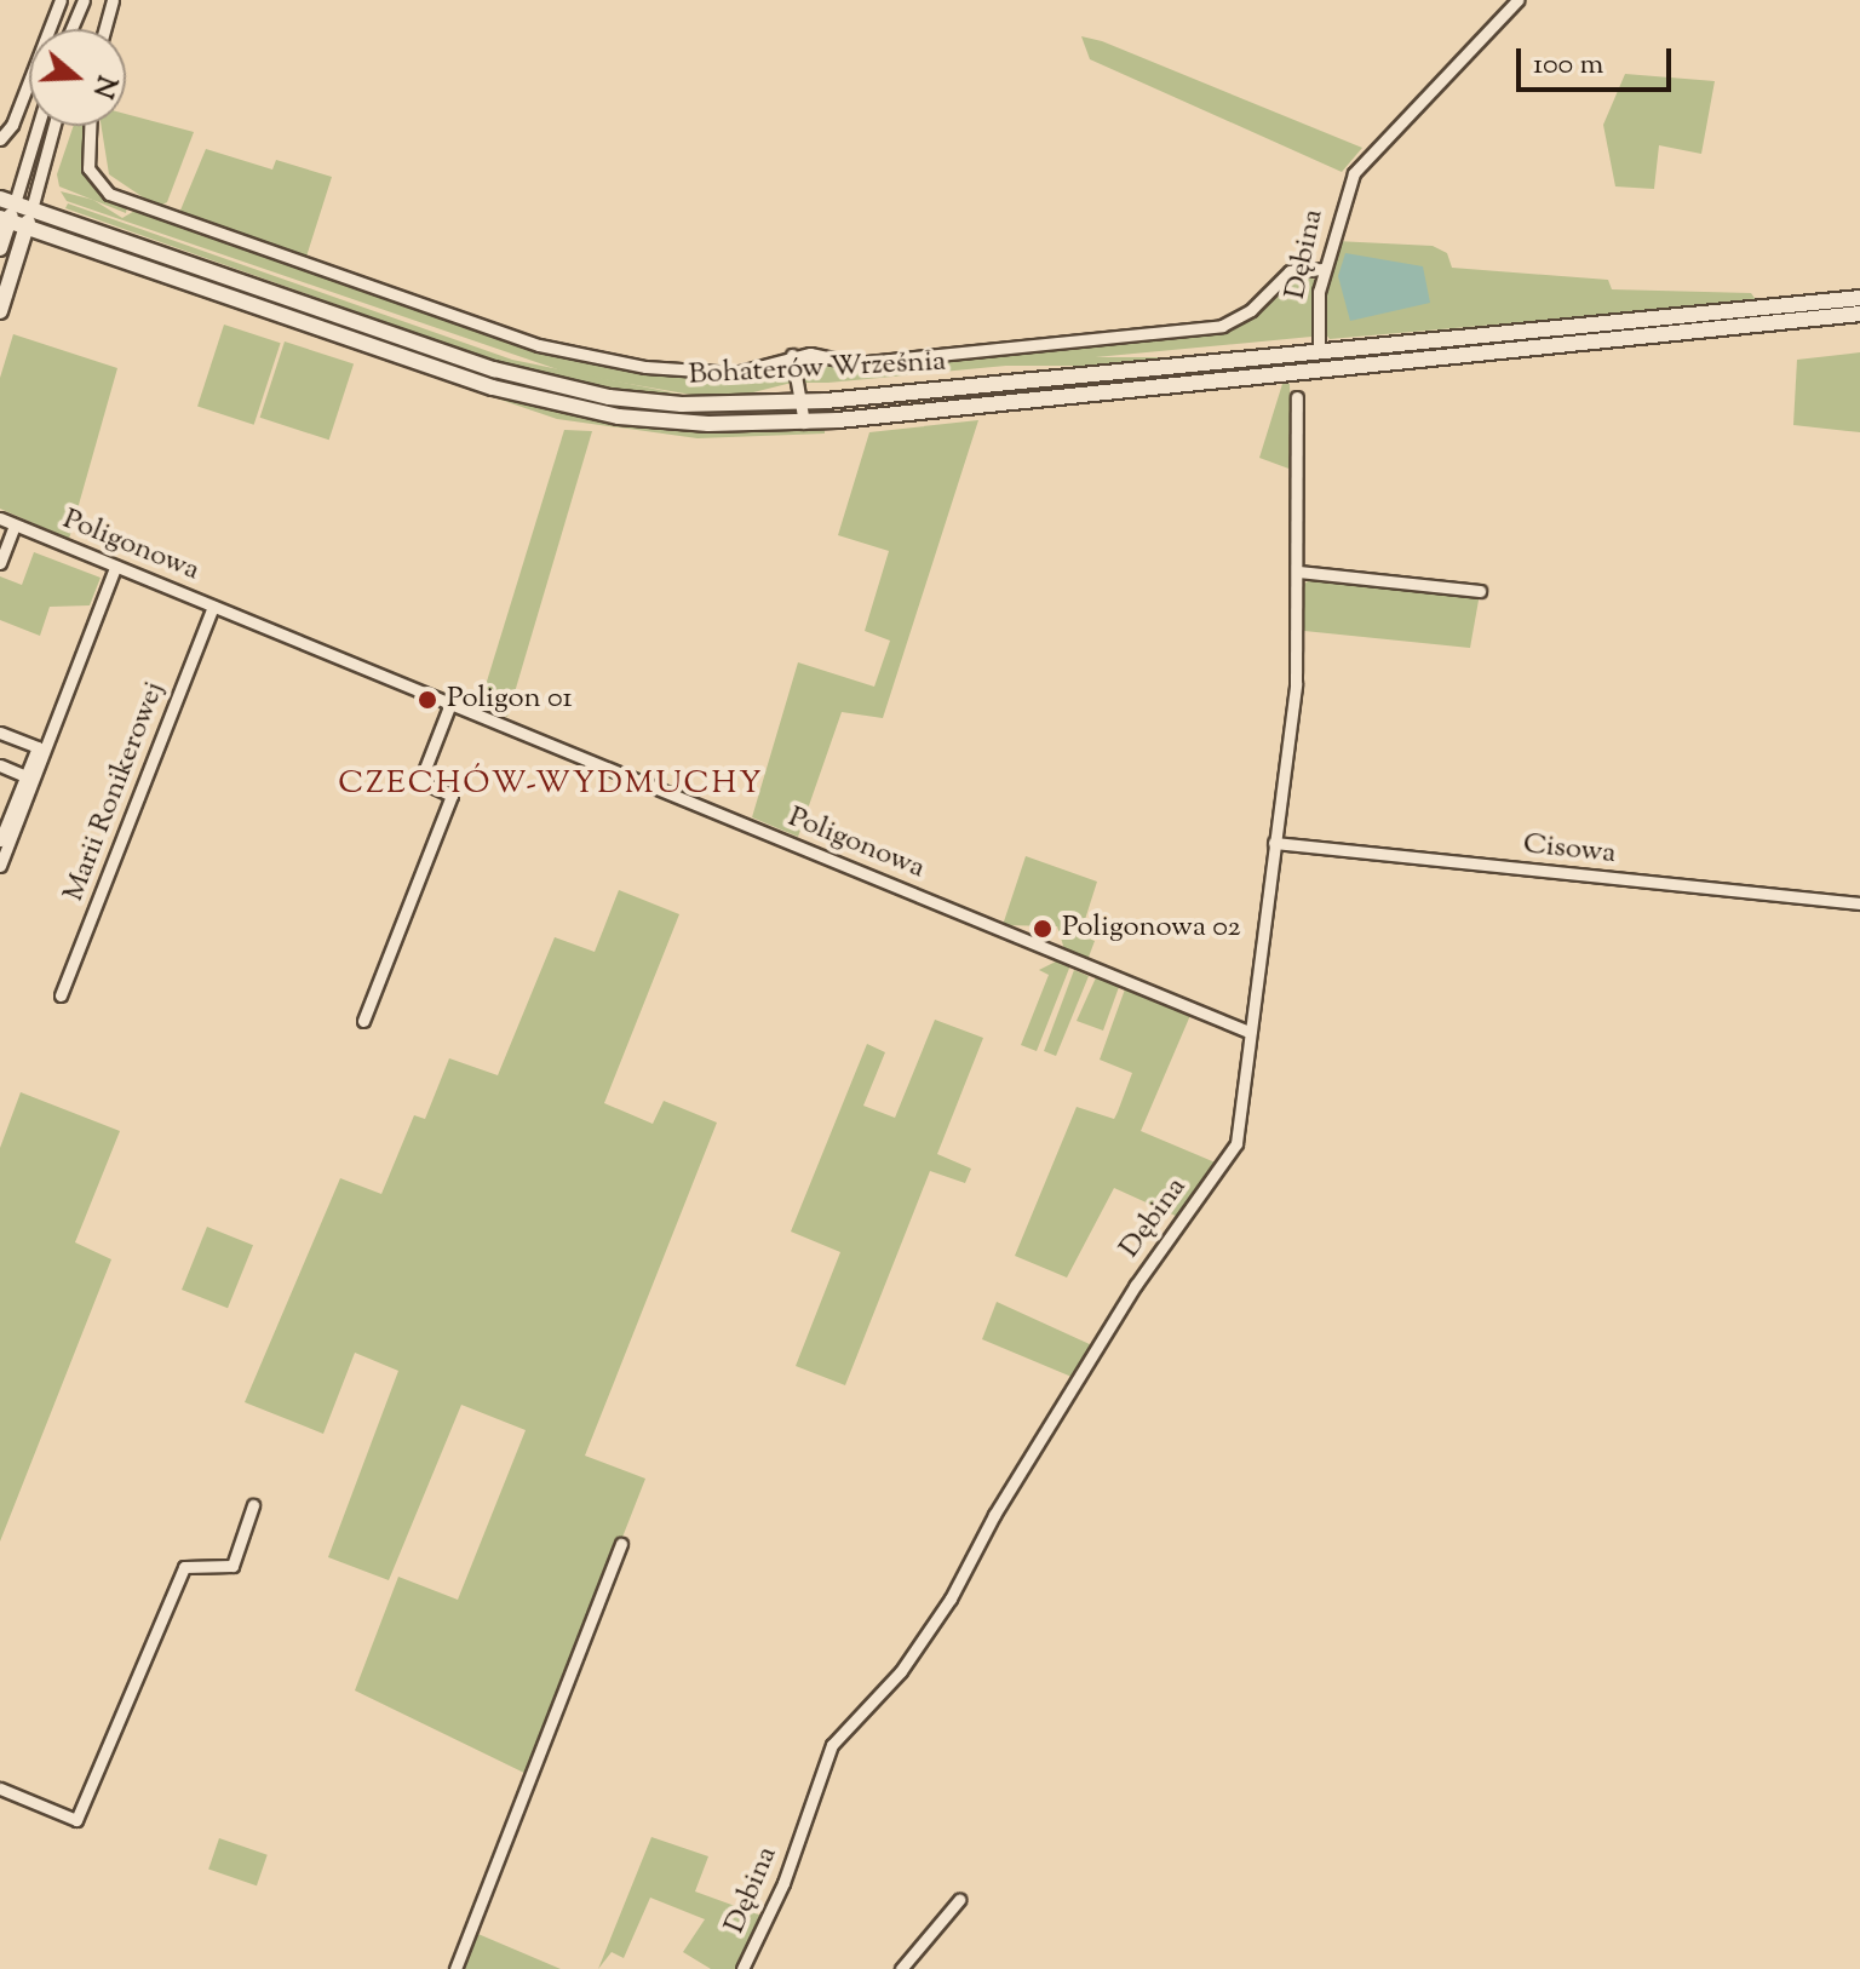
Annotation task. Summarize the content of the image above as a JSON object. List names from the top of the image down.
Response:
{
  "streets": {
    "main road": ["Bohaterów Września"],
    "street": [
      "Dębina",
      "Poligonowa",
      "Marii Ronikerowej",
      "Cisowa"
    ]
  },
  "crossings": [
    ["Dębina", "Bohaterów Września"],
    ["Dębina", "Poligonowa"],
    ["Dębina", "Cisowa"],
    ["Poligonowa", "Marii Ronikerowej"]
  ],
  "districts": ["CZECHÓW-WYDMUCHY"],
  "places": ["Poligon 01", "Poligonowa 02"],
  "scale_bar": "100 m",
  "north": "right"
}
